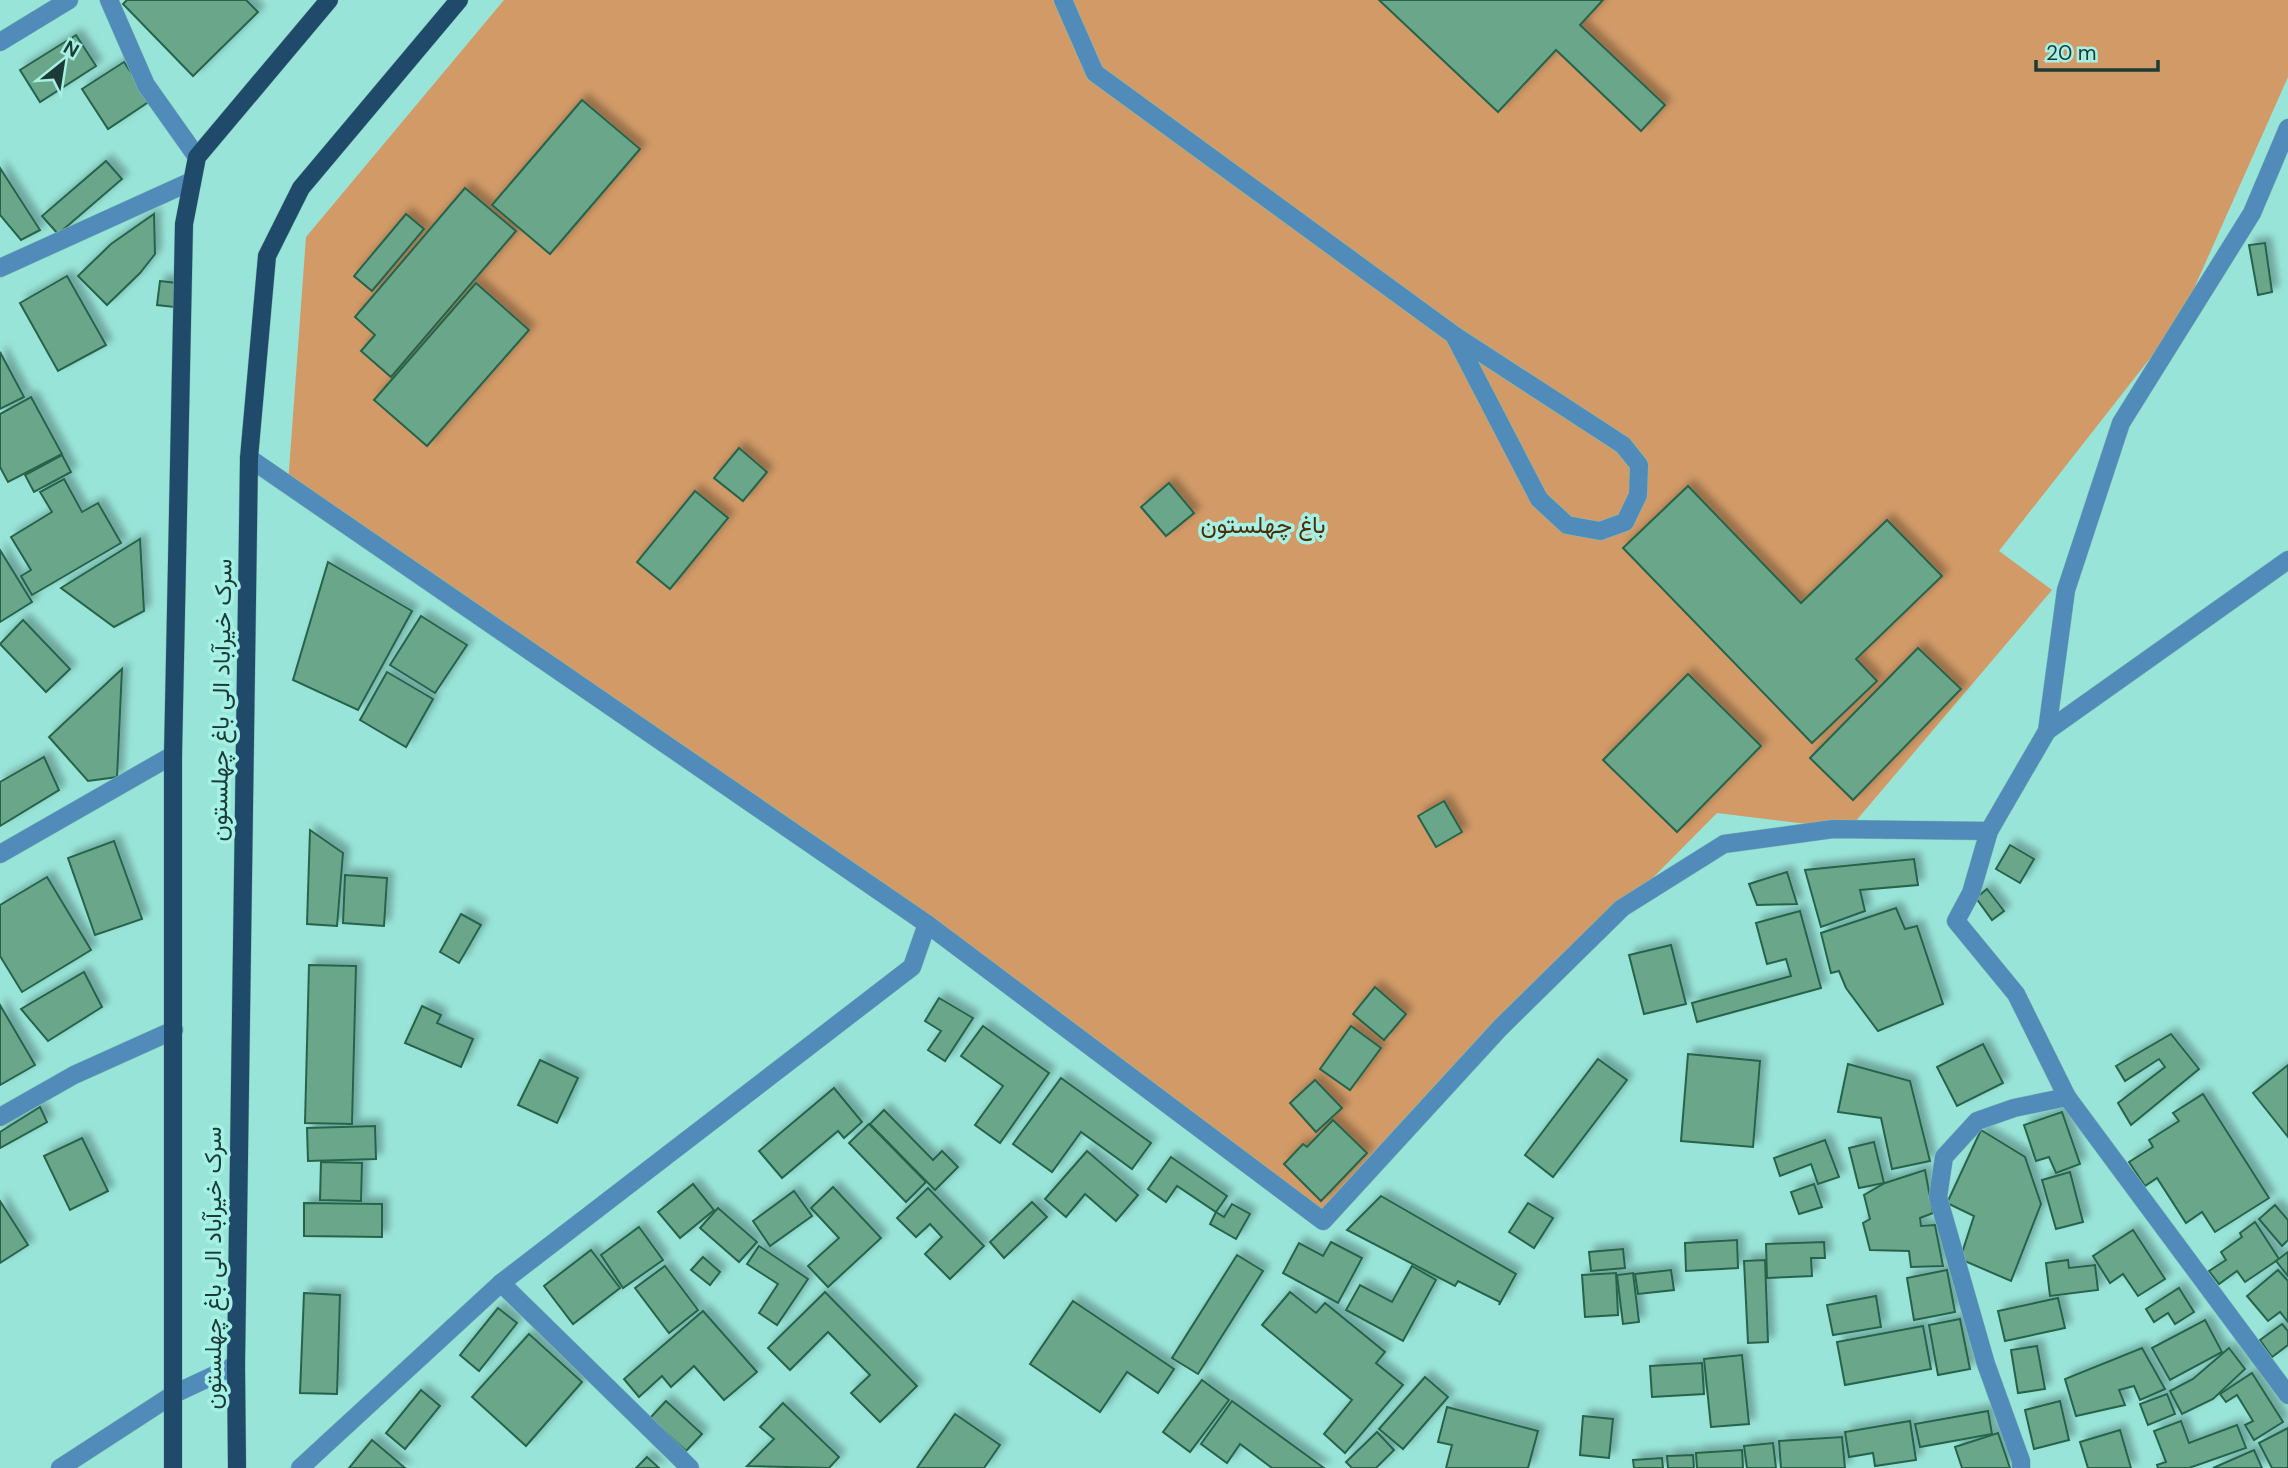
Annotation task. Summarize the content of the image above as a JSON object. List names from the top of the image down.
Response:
{
  "streets": {
    "main road": ["سرک خیرآباد الی باغ چهلستون"]
  },
  "parks": ["باغ چهلستون"],
  "scale_bar": "20 m",
  "north": "top right"
}
